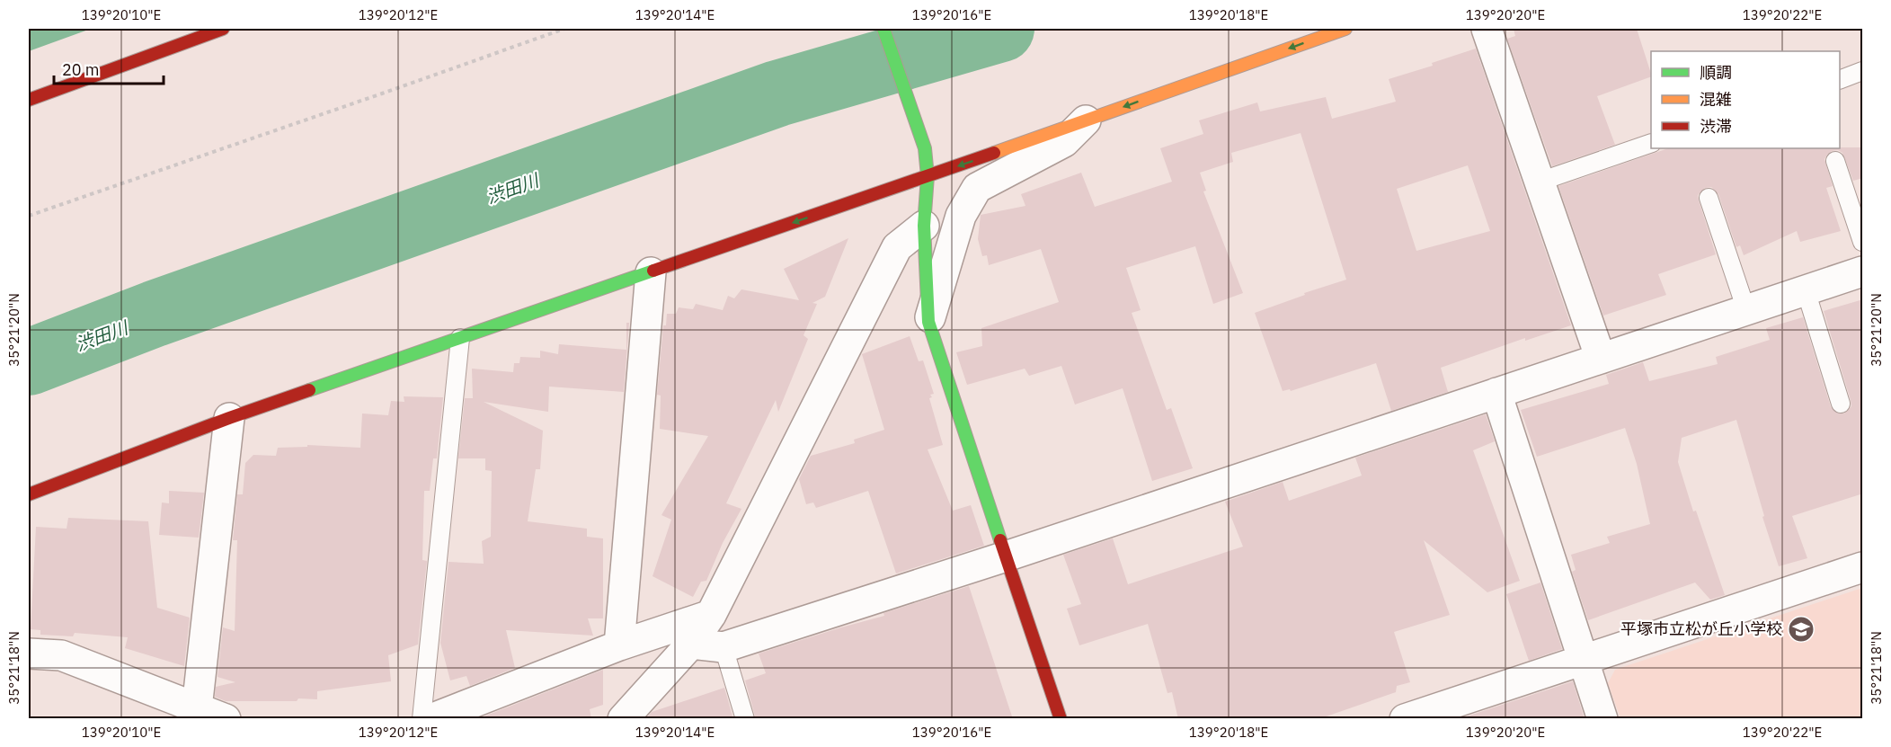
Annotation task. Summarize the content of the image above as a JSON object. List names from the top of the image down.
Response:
{
  "water": ["渋田川"],
  "places": {
    "school or university": ["平塚市立松が丘小学校"]
  },
  "legend": ["順調", "混雑", "渋滞"],
  "scale_bar": "20 m",
  "coordinates": [
    "139°20'10\"E",
    "139°20'12\"E",
    "139°20'14\"E",
    "139°20'16\"E",
    "139°20'18\"E",
    "139°20'20\"E",
    "139°20'22\"E",
    "35°21'20\"N",
    "35°21'18\"N"
  ]
}
